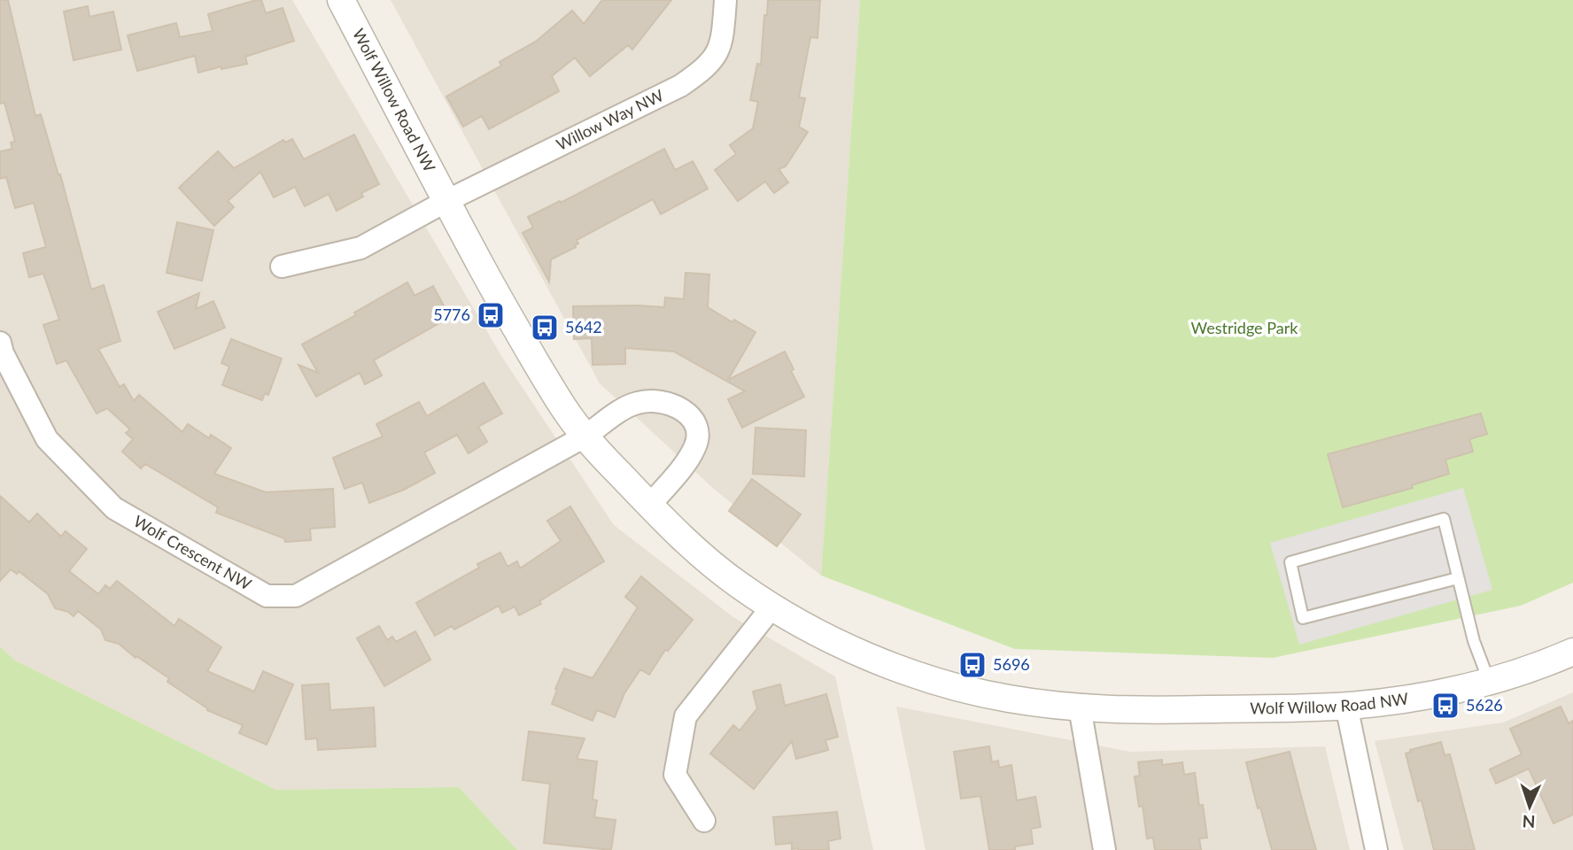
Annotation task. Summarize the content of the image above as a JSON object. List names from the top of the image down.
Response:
{
  "streets": {
    "street": ["Wolf Willow Road NW", "Willow Way NW", "Wolf Crescent NW"]
  },
  "crossings": [
    ["Wolf Willow Road NW", "Willow Way NW"],
    ["Wolf Willow Road NW", "Wolf Crescent NW"]
  ],
  "parks": ["Westridge Park"],
  "places": {
    "bus stop": [
      "5776",
      "5642",
      "5696",
      "5626"
    ]
  },
  "north": "bottom"
}
